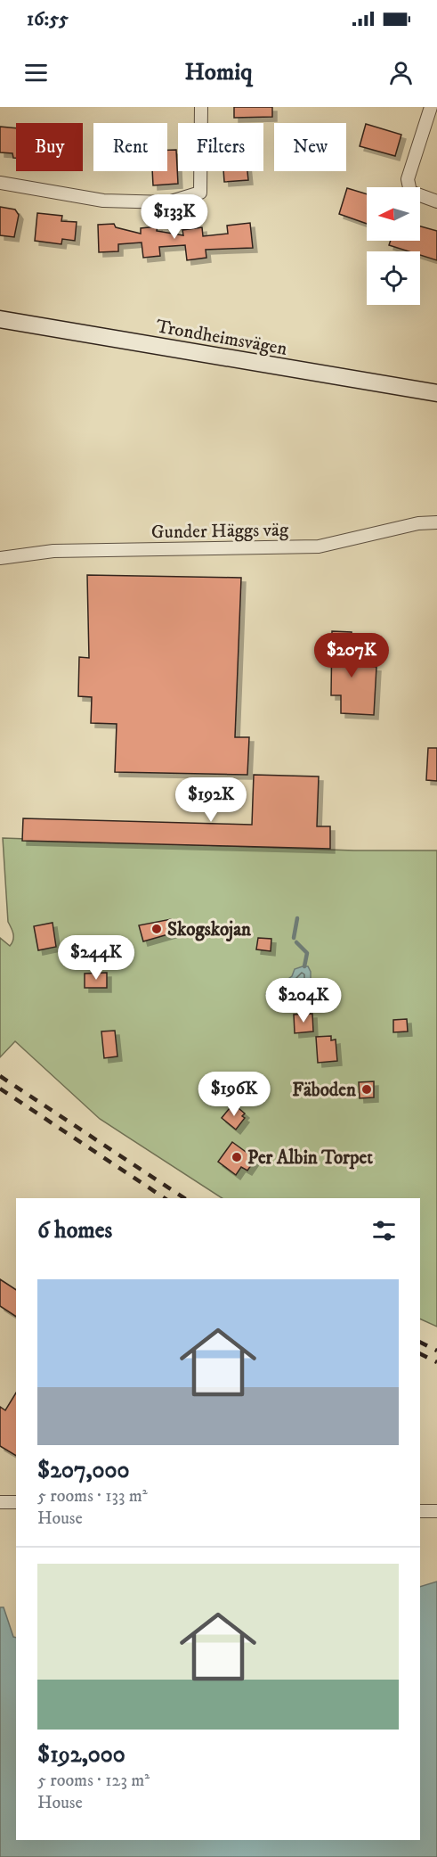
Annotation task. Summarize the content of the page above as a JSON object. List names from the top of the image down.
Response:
{
  "streets": {
    "main road": ["Trondheimsvägen"],
    "street": ["Gunder Häggs väg"]
  },
  "places": ["Skogskojan", "Fäboden", "Per Albin Torpet"],
  "north": "left",
  "page": {
    "status": "16:55",
    "header": "Homiq",
    "chip": [
      "Buy",
      "Rent",
      "Filters",
      "New"
    ],
    "price": [
      "$133K",
      "$207K",
      "$192K",
      "$244K",
      "$204K",
      "$196K"
    ],
    "heading": "6 homes",
    "list": [
      {
        "name": "$207,000",
        "note": "5 rooms · 133 m² · House"
      },
      {
        "name": "$192,000",
        "note": "5 rooms · 123 m² · House"
      }
    ]
  }
}
